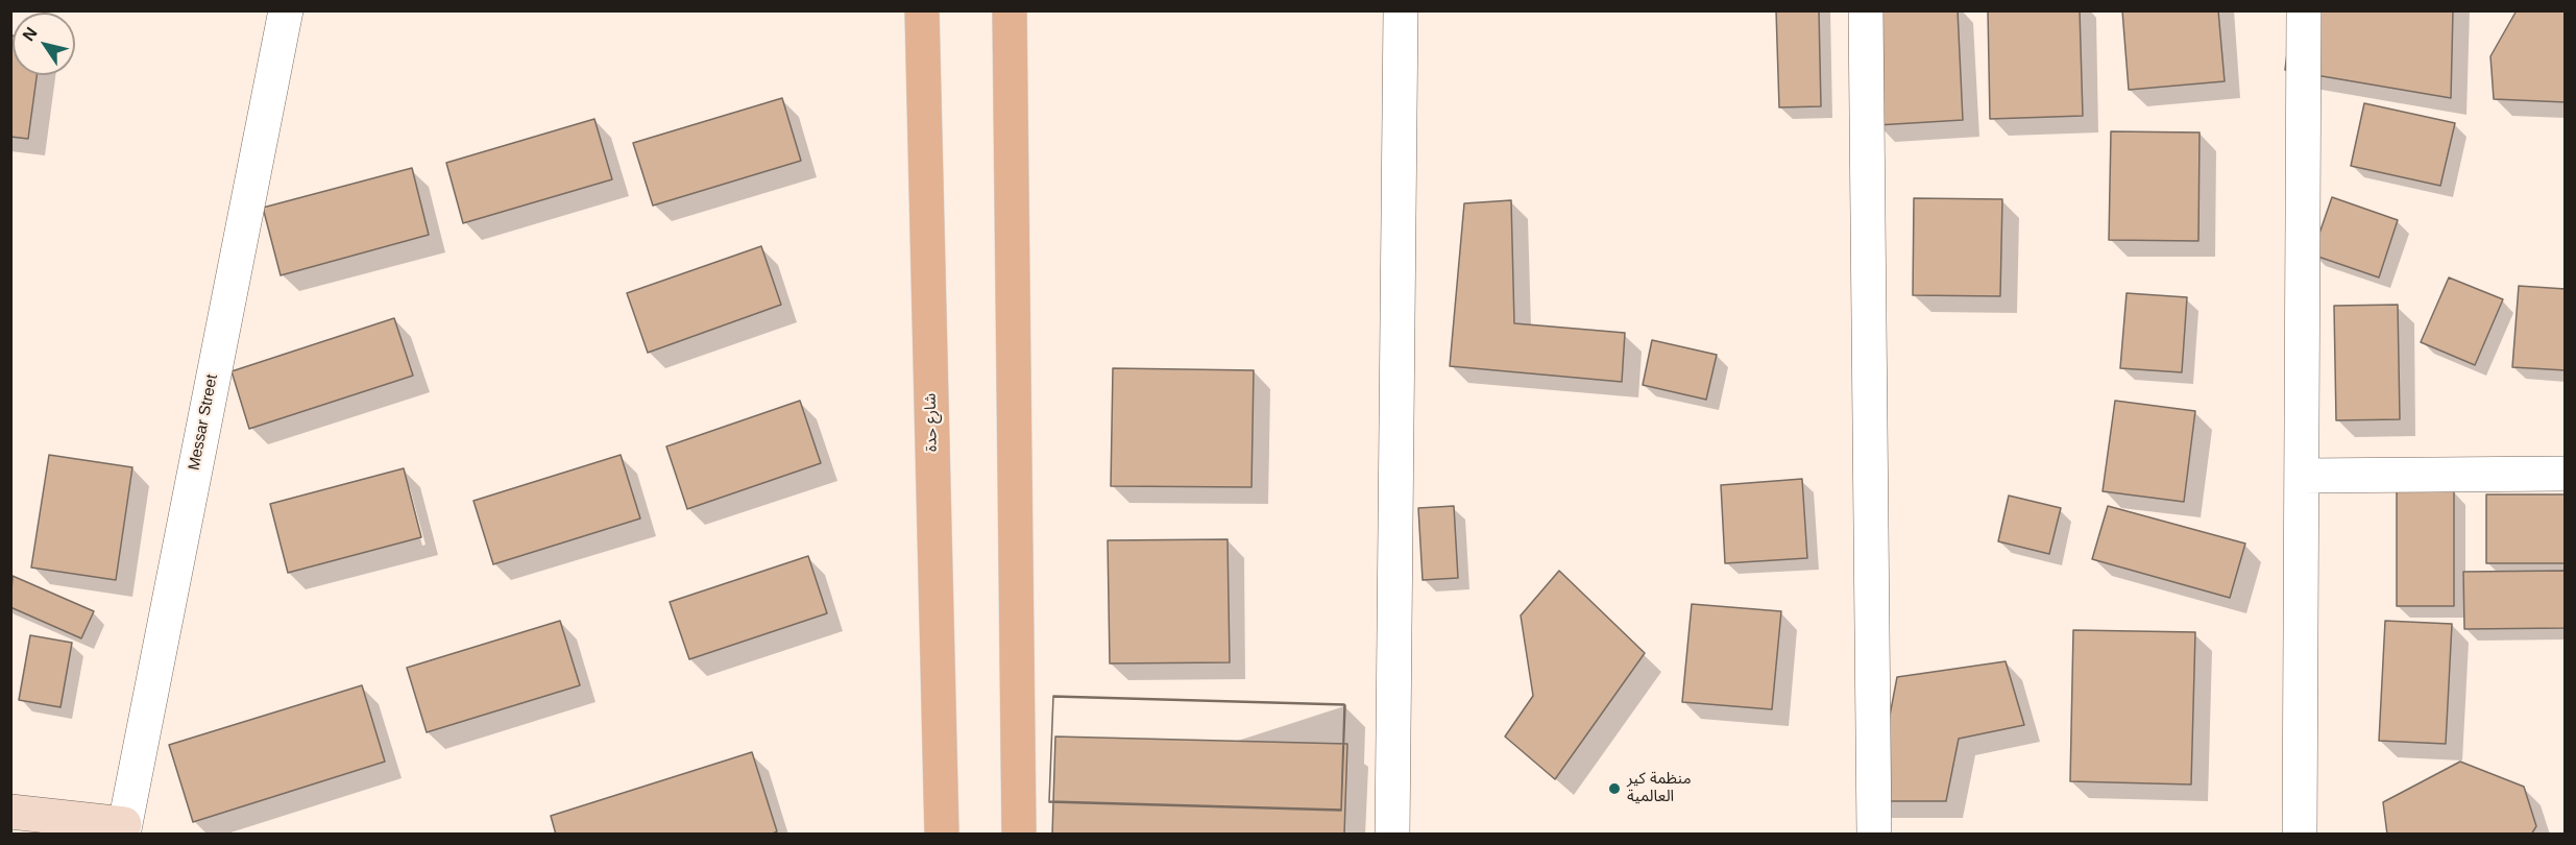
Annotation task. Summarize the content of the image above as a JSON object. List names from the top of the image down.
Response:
{
  "streets": {
    "main road": ["شارع حدة"],
    "street": ["Messar Street"]
  },
  "places": ["منظمة كير العالمية"],
  "north": "top left"
}
